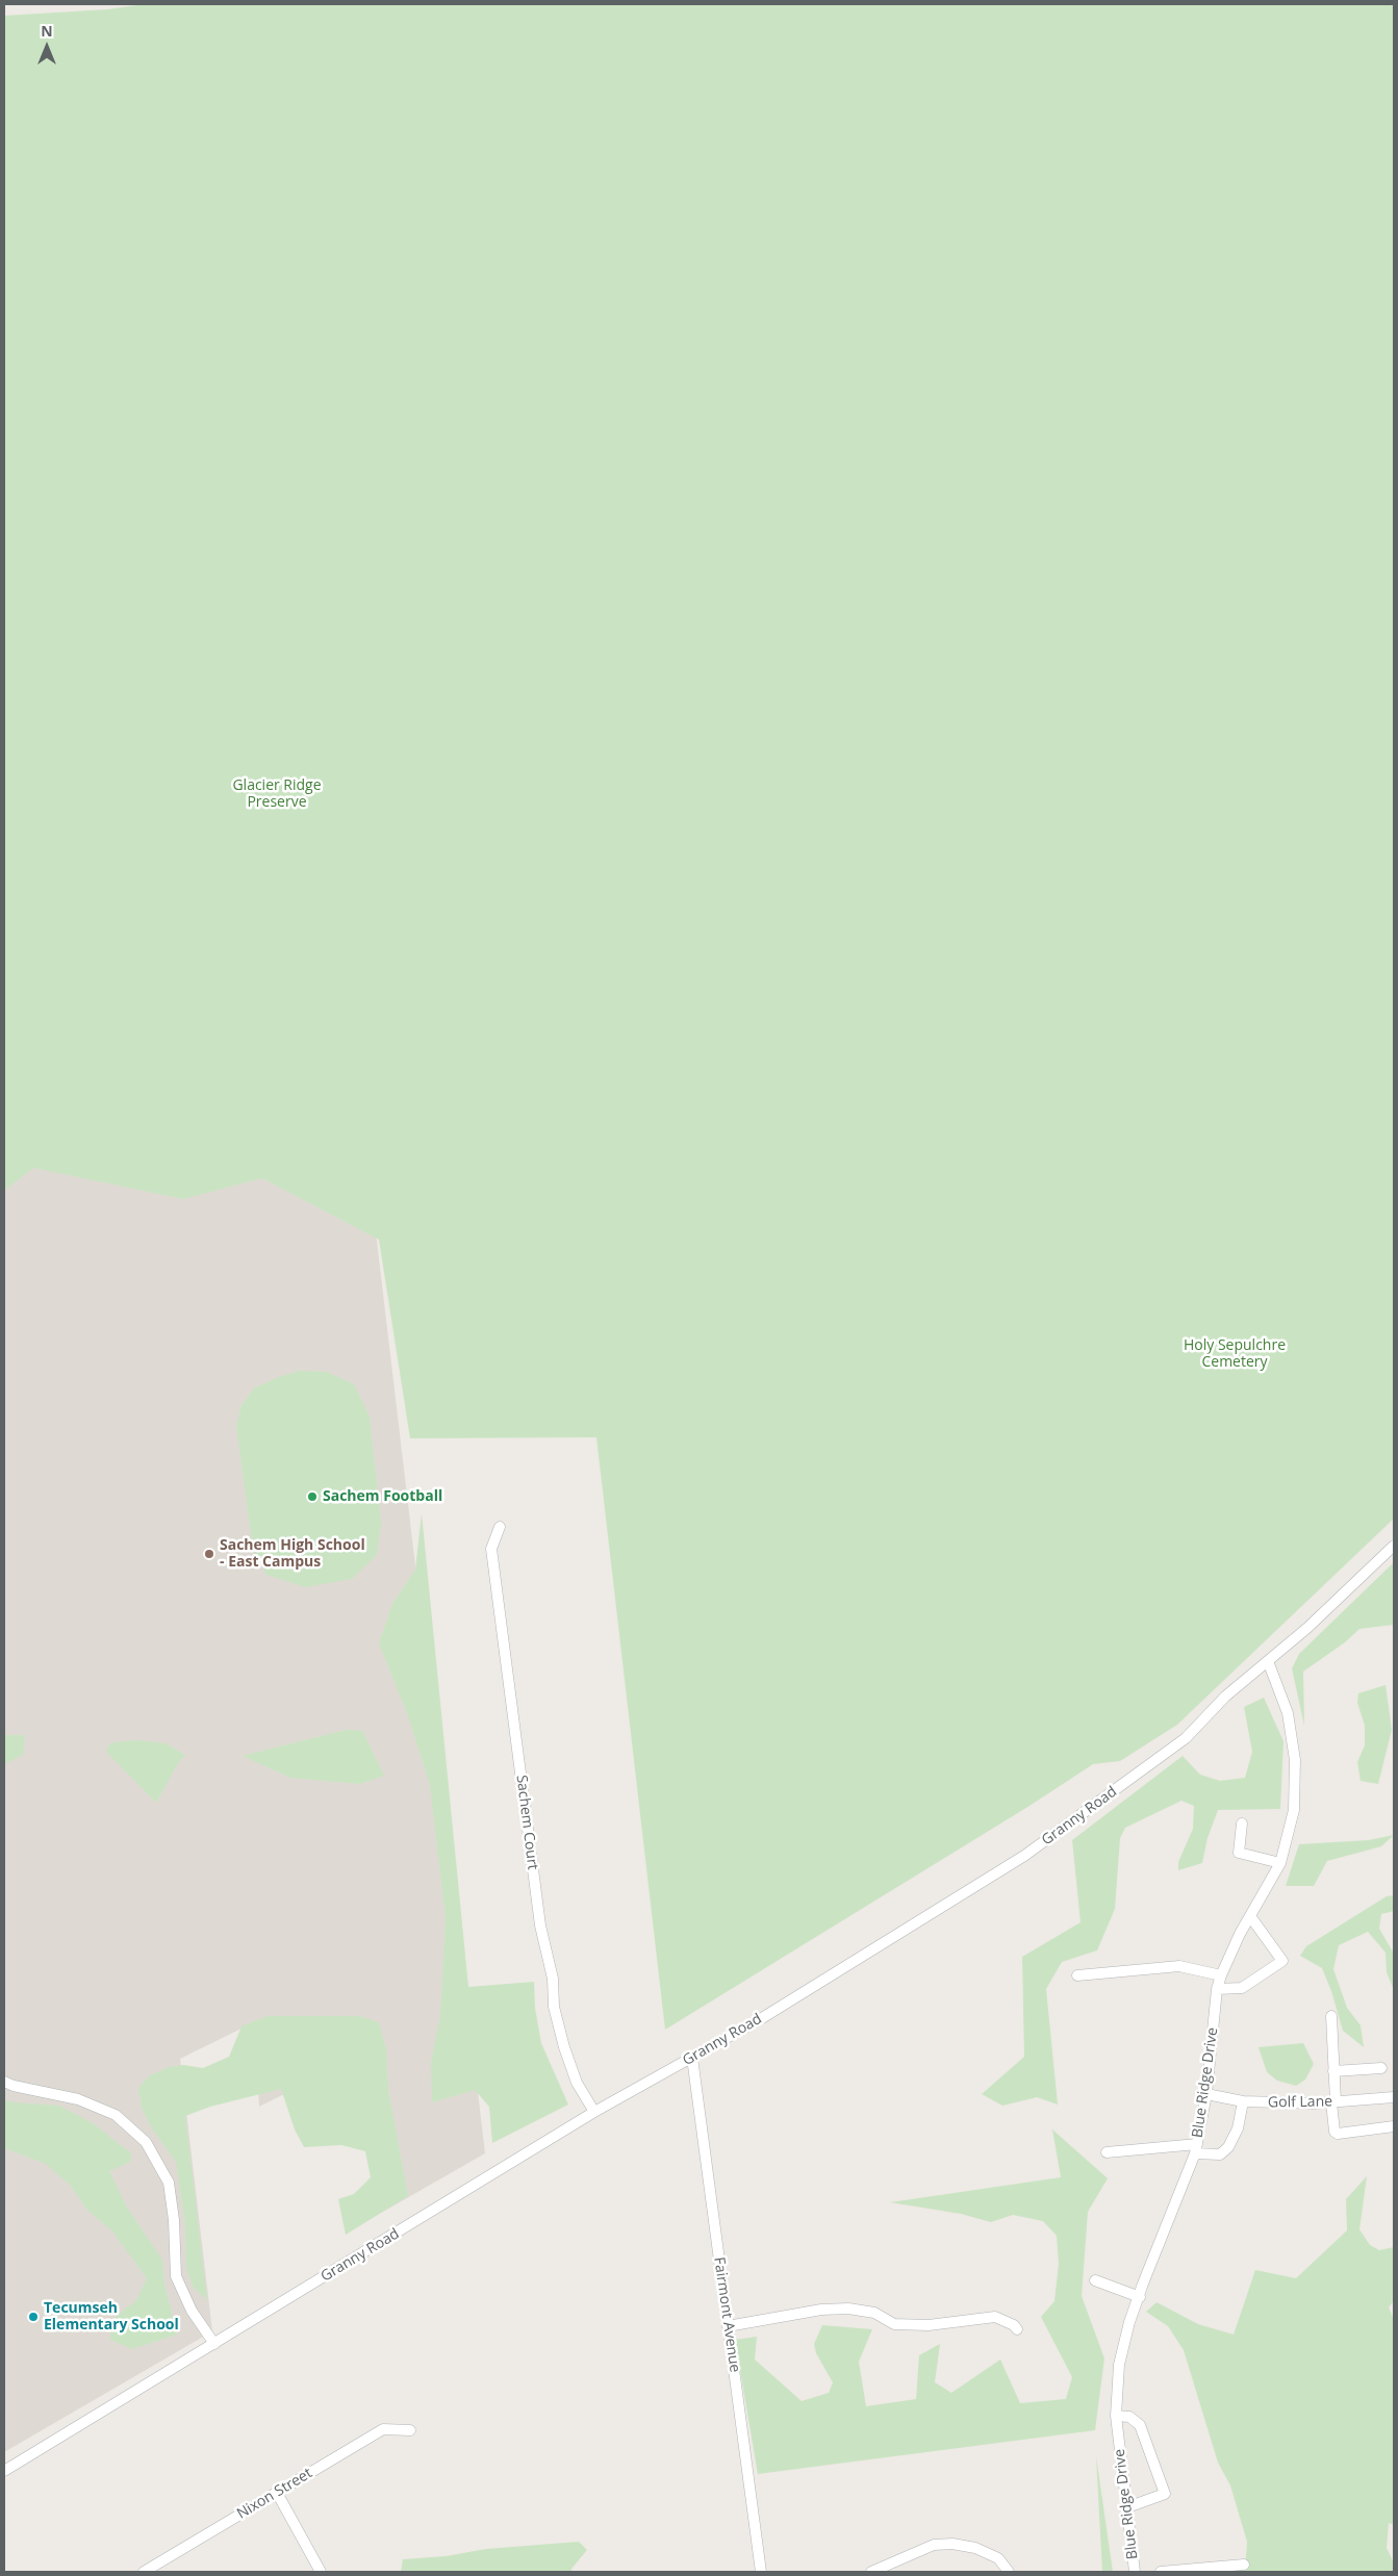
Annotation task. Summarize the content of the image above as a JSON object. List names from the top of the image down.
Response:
{
  "streets": {
    "street": [
      "Granny Road",
      "Sachem Court",
      "Blue Ridge Drive",
      "Golf Lane",
      "Fairmont Avenue",
      "Nixon Street"
    ]
  },
  "crossings": [
    ["Granny Road", "Sachem Court"],
    ["Granny Road", "Blue Ridge Drive"],
    ["Granny Road", "Fairmont Avenue"],
    ["Blue Ridge Drive", "Golf Lane"]
  ],
  "parks": ["Glacier Ridge Preserve", "Holy Sepulchre Cemetery"],
  "places": ["Sachem Football", "Sachem High School - East Campus", "Tecumseh Elementary School"],
  "north": "top"
}
